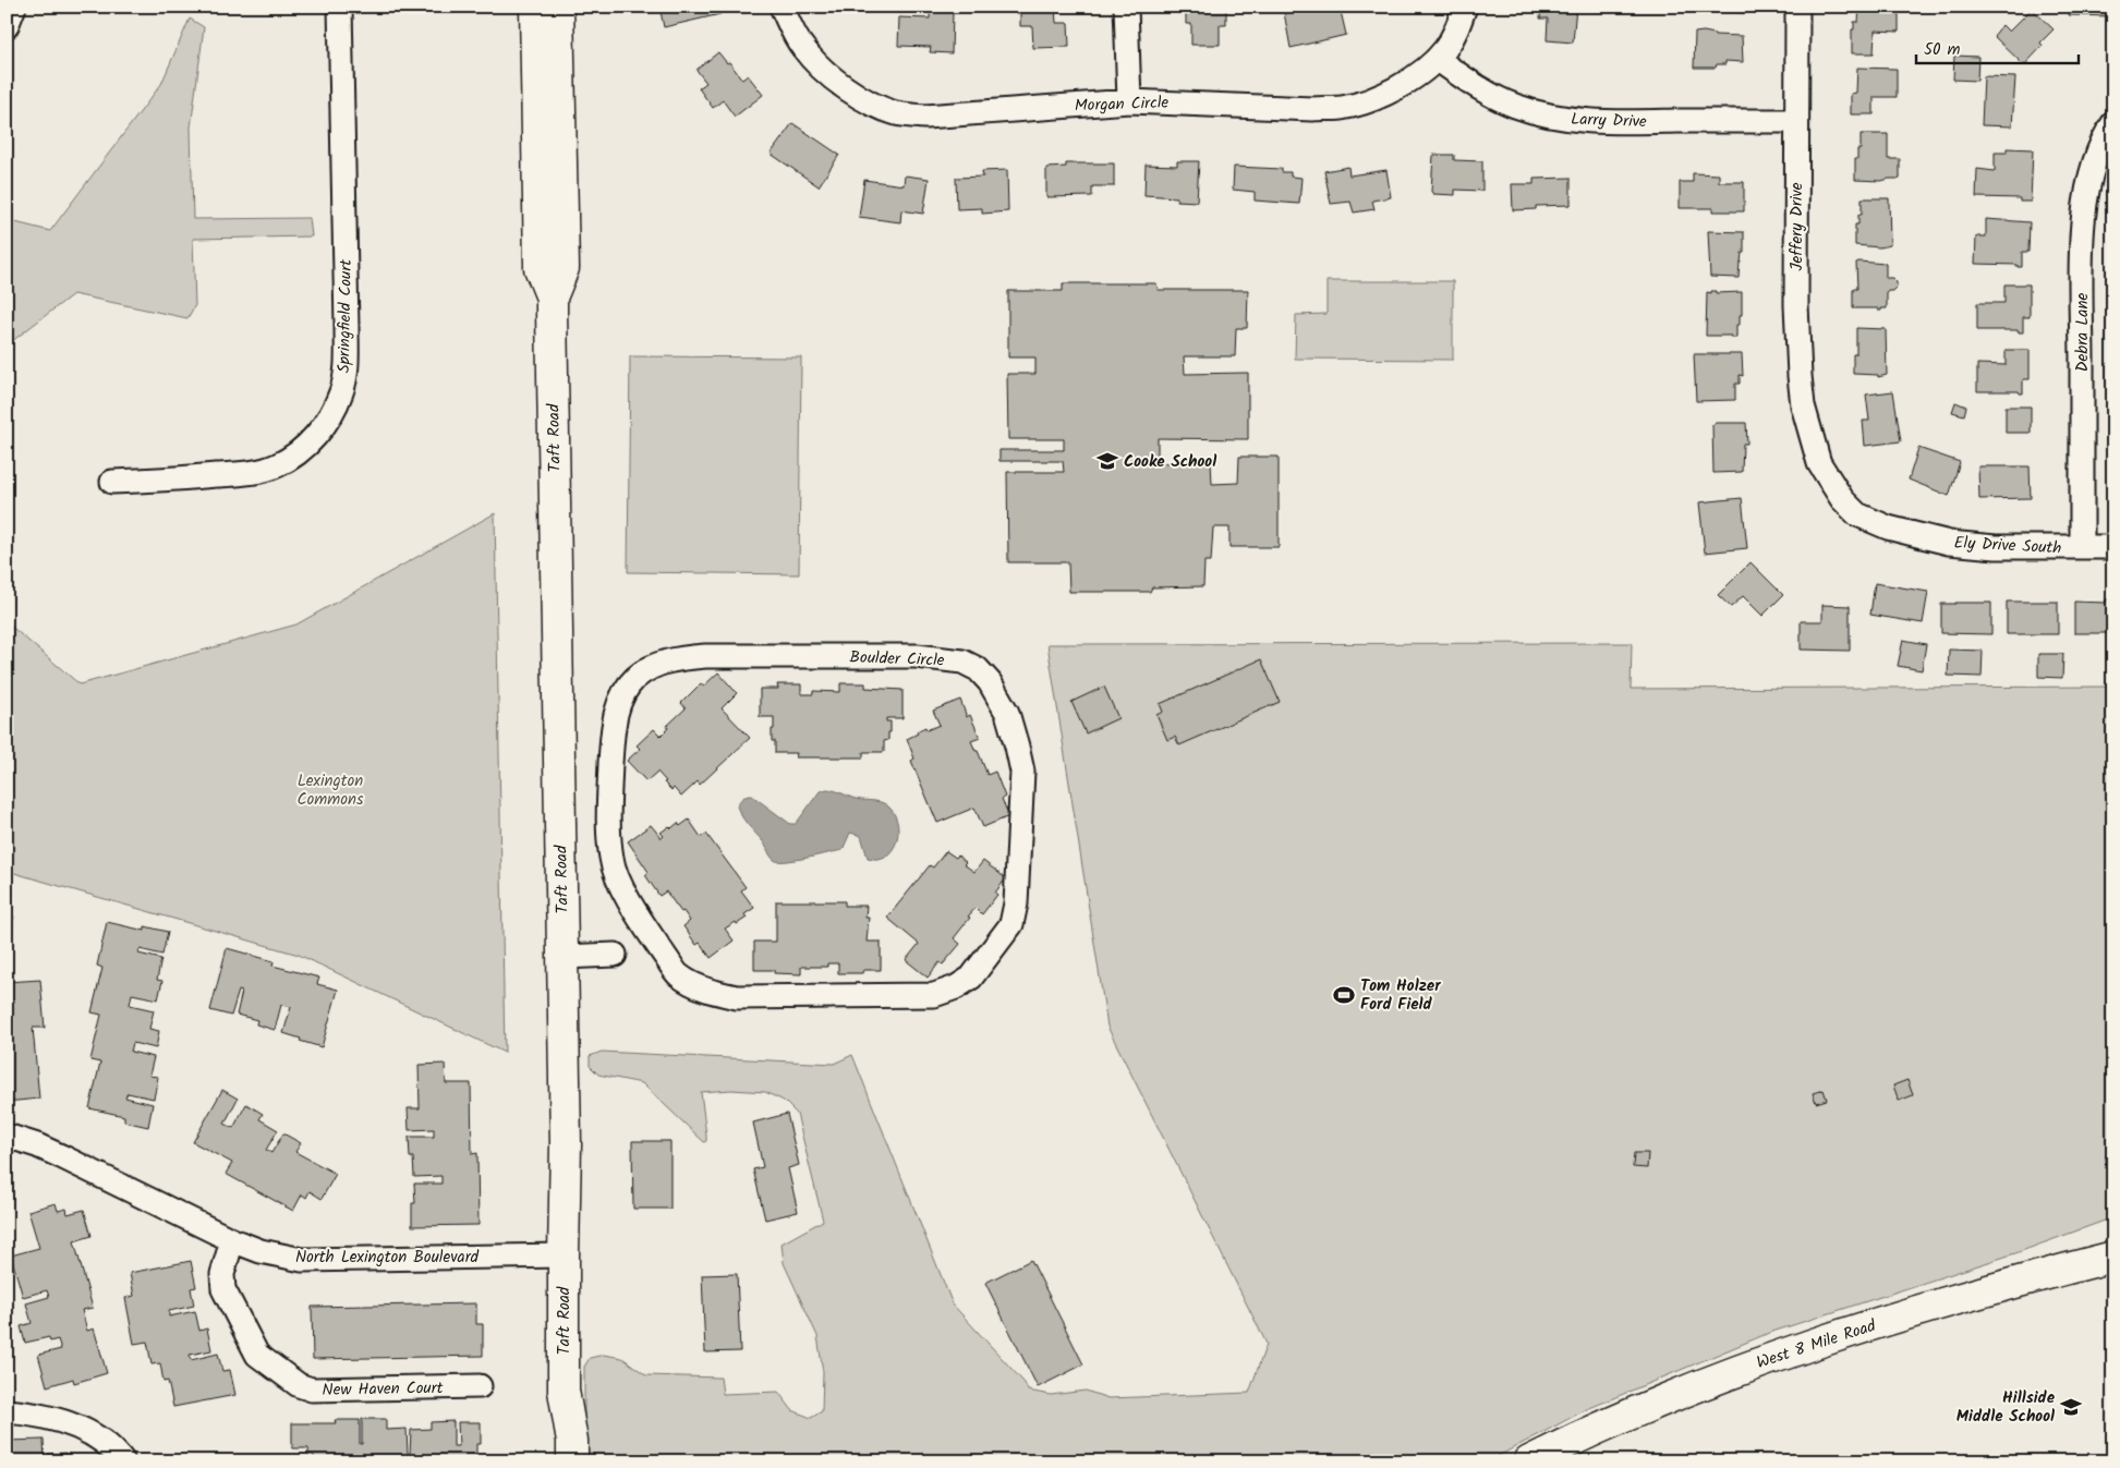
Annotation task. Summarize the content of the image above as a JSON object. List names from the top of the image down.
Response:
{
  "streets": {
    "street": [
      "Morgan Circle",
      "Larry Drive",
      "Jeffery Drive",
      "Springfield Court",
      "Debra Lane",
      "Taft Road",
      "Ely Drive South",
      "Boulder Circle",
      "North Lexington Boulevard",
      "West 8 Mile Road",
      "New Haven Court"
    ]
  },
  "crossings": [
    ["Morgan Circle", "Larry Drive"],
    ["Larry Drive", "Jeffery Drive"],
    ["Jeffery Drive", "Ely Drive South"],
    ["Debra Lane", "Ely Drive South"],
    ["Taft Road", "North Lexington Boulevard"],
    ["North Lexington Boulevard", "New Haven Court"]
  ],
  "parks": ["Lexington Commons"],
  "places": {
    "school or university": ["Cooke School", "Hillside Middle School"],
    "sports": ["Tom Holzer Ford Field"]
  },
  "scale_bar": "50 m"
}
